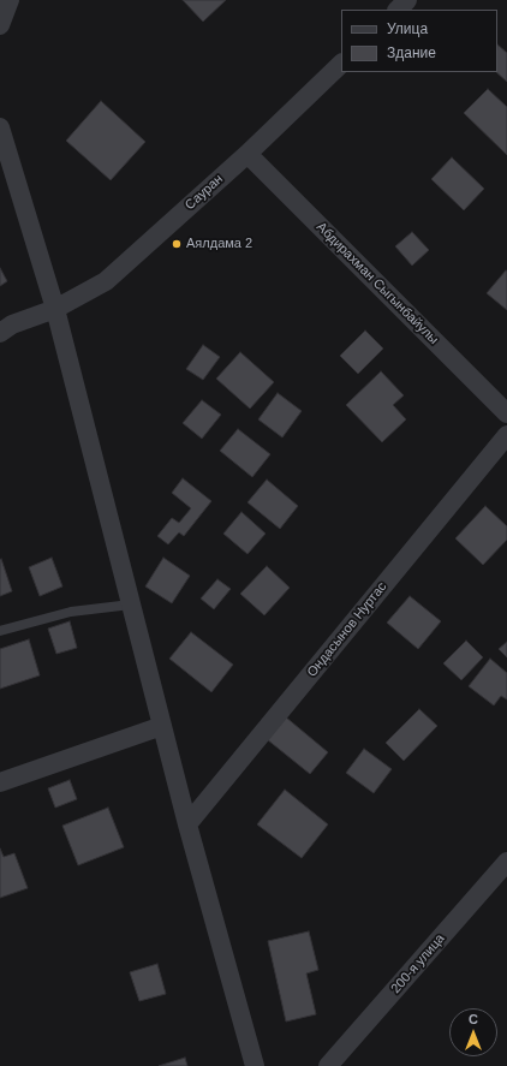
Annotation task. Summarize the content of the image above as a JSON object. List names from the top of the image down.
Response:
{
  "streets": {
    "street": [
      "Сауран",
      "Абдирахман Сыгынбайулы",
      "Ондасынов Нуртас",
      "200-я улица"
    ]
  },
  "crossings": [
    ["Сауран", "Абдирахман Сыгынбайулы"]
  ],
  "places": ["Аялдама 2"],
  "legend": ["Улица", "Здание"],
  "north": "top"
}
